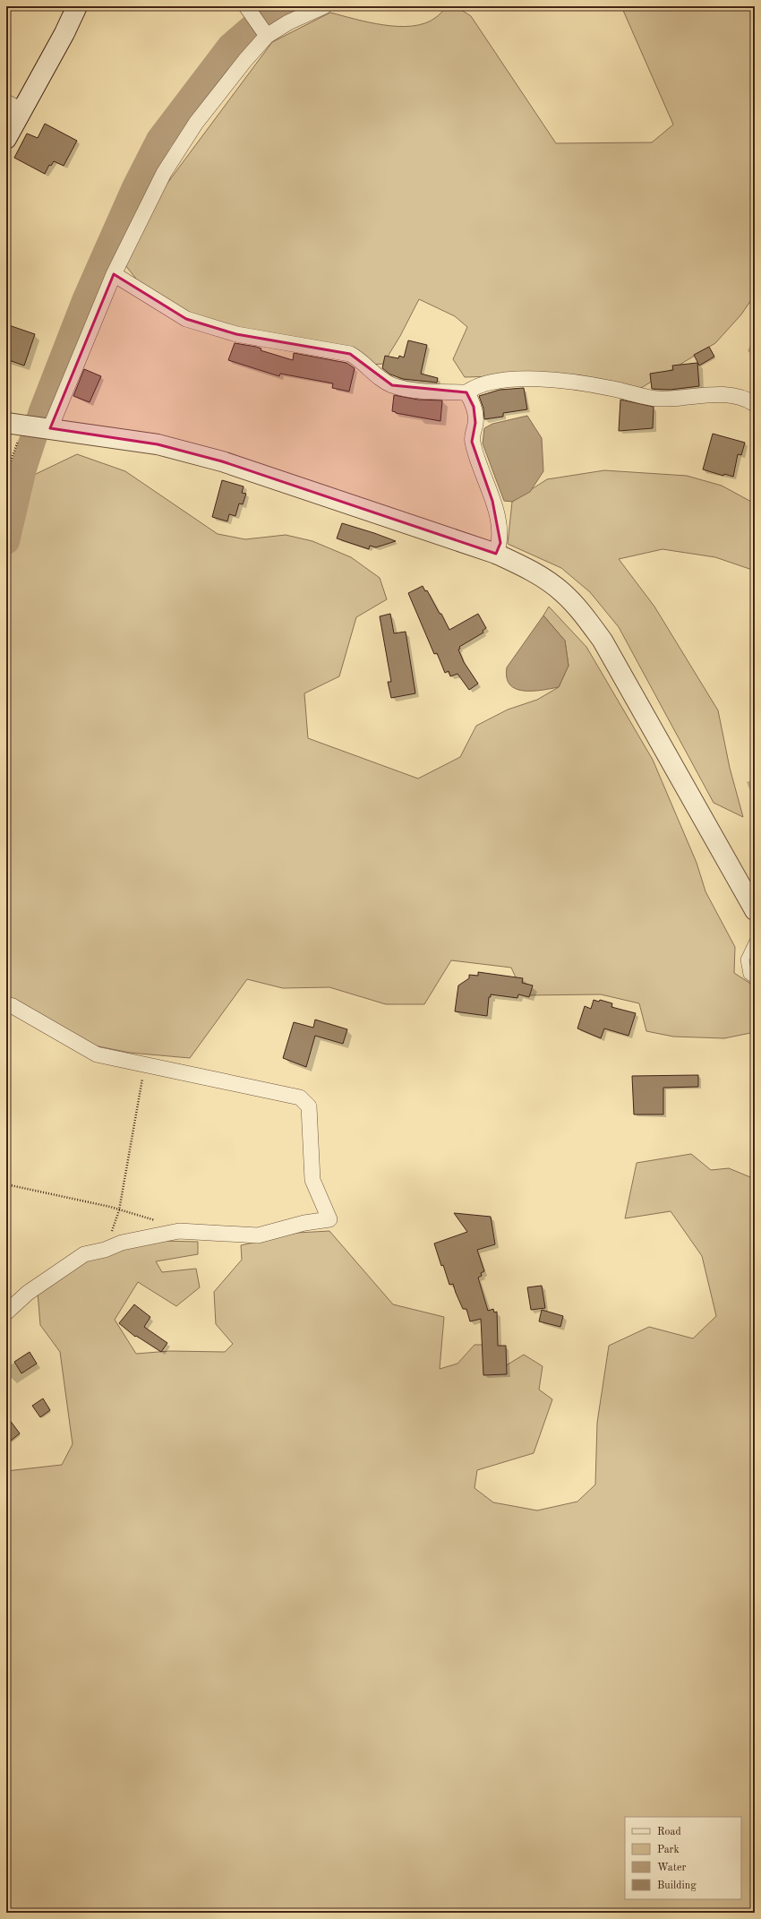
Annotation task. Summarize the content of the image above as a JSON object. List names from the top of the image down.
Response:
{
  "legend": [
    "Road",
    "Park",
    "Water",
    "Building"
  ]
}
